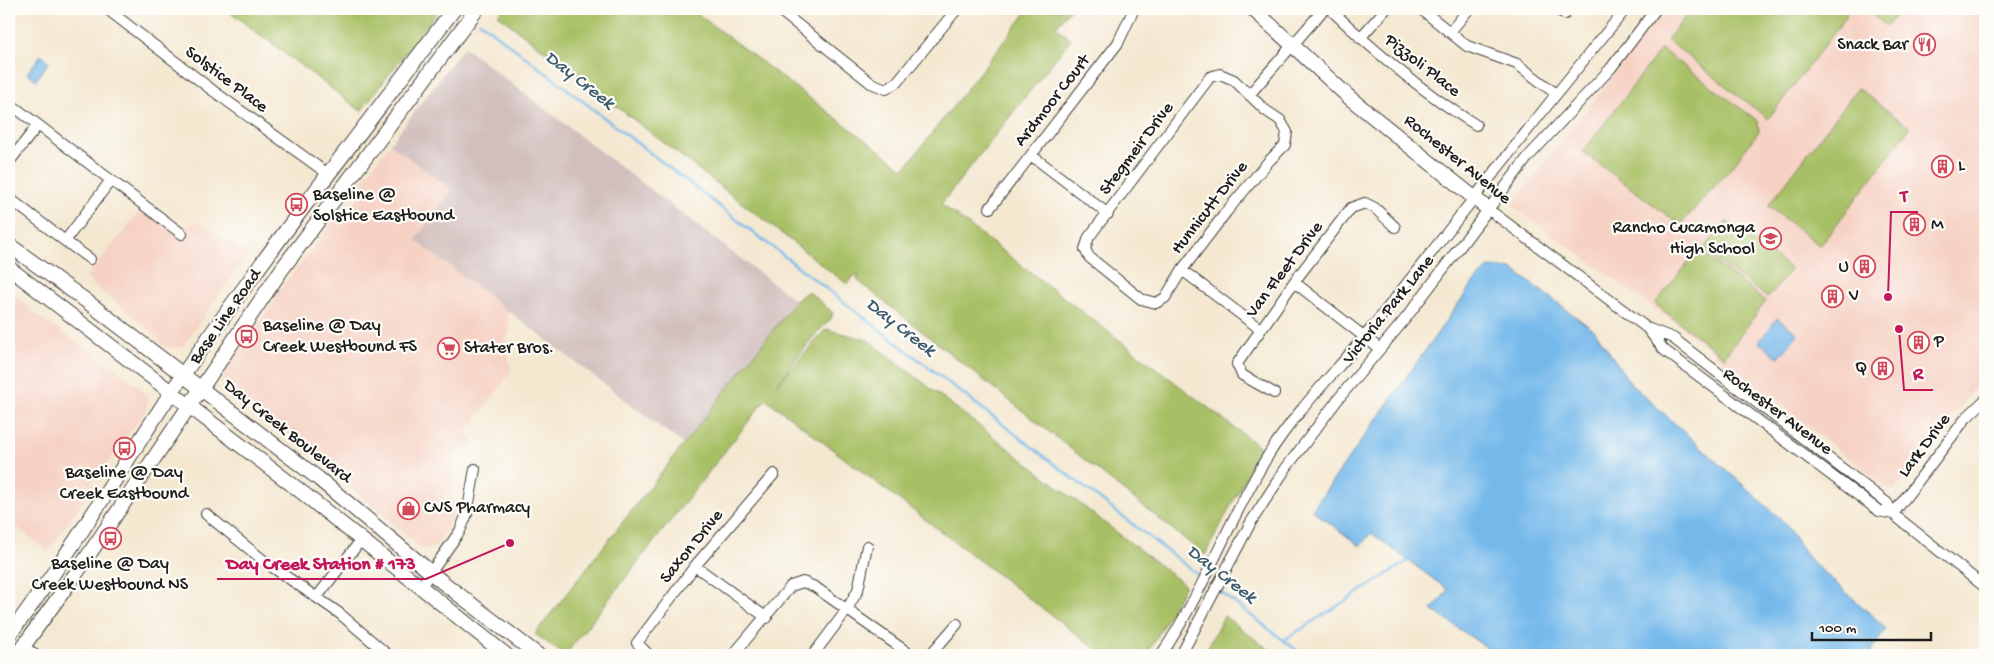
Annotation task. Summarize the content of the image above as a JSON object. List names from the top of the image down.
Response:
{
  "streets": {
    "main road": ["Rochester Avenue", "Base Line Road", "Day Creek Boulevard"],
    "street": [
      "Pizzoli Place",
      "Solstice Place",
      "Ardmoor Court",
      "Stegmeir Drive",
      "Hunnicutt Drive",
      "Van Fleet Drive",
      "Victoria Park Lane",
      "Lark Drive",
      "Saxon Drive"
    ]
  },
  "crossings": [
    ["Solstice Place", "Base Line Road"],
    ["Stegmeir Drive", "Hunnicutt Drive"],
    ["Rochester Avenue", "Victoria Park Lane"],
    ["Rochester Avenue", "Lark Drive"],
    ["Base Line Road", "Day Creek Boulevard"]
  ],
  "water": ["Day Creek"],
  "places": {
    "restaurant": ["Snack Bar"],
    "building": [
      "L",
      "M",
      "U",
      "V",
      "P",
      "Q"
    ],
    "bus stop": [
      "Baseline @ Solstice Eastbound",
      "Baseline @ Day Creek Westbound FS",
      "Baseline @ Day Creek Eastbound",
      "Baseline @ Day Creek Westbound NS"
    ],
    "school or university": ["Rancho Cucamonga High School"],
    "other": ["T", "R", "Day Creek Station # 173"],
    "supermarket": ["Stater Bros."],
    "shop": ["CVS Pharmacy"]
  },
  "scale_bar": "100 m"
}
